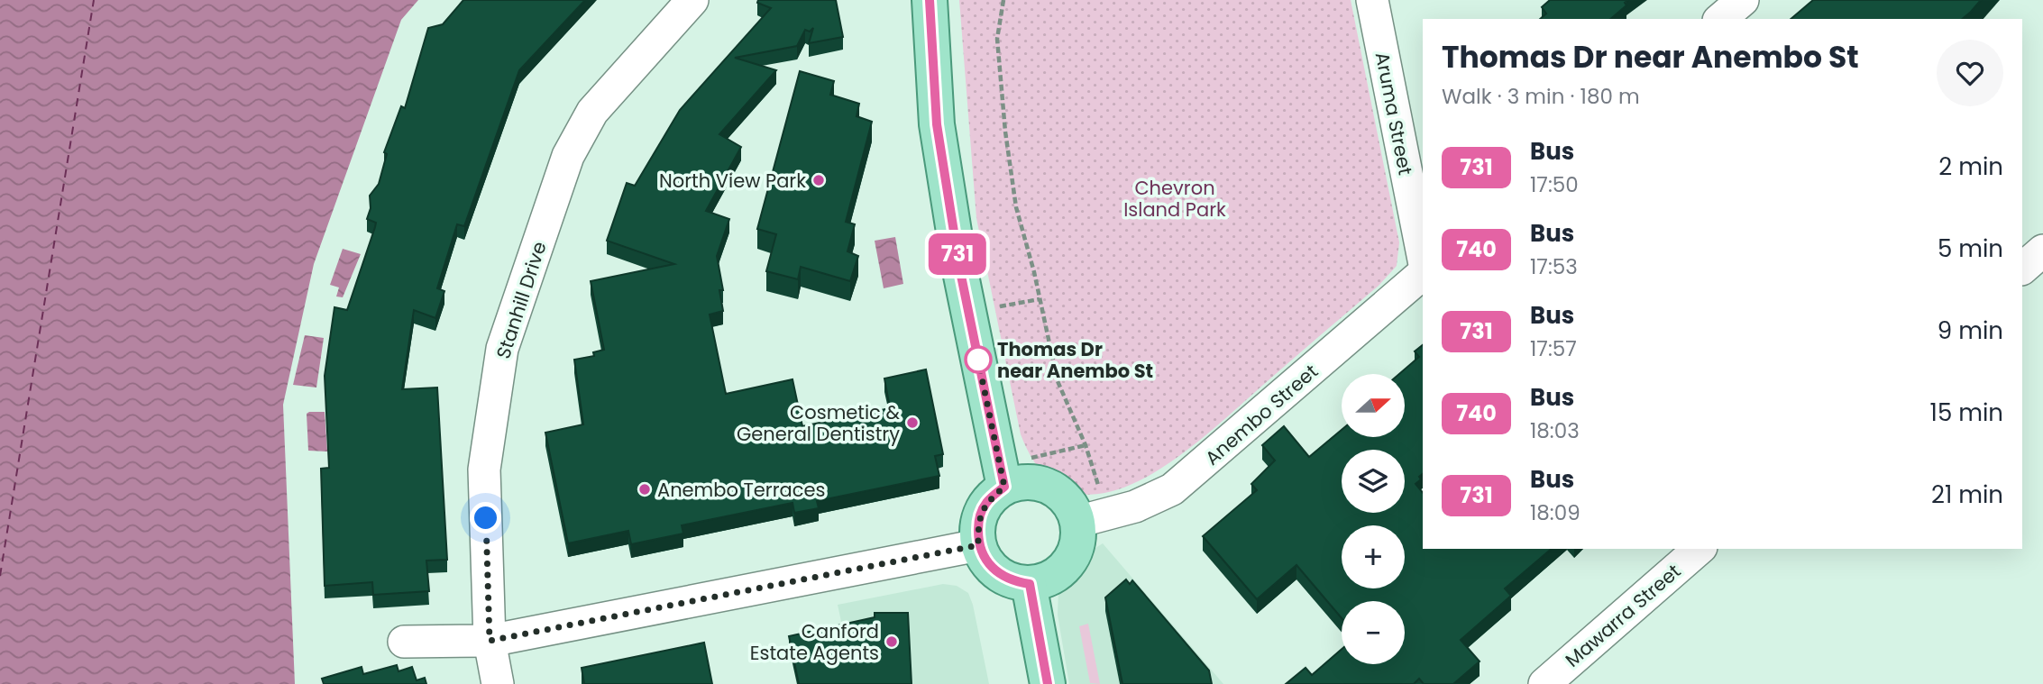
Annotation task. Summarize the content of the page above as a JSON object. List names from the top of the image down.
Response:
{
  "streets": {
    "street": [
      "Aruma Street",
      "Stanhill Drive",
      "Anembo Street",
      "Mawarra Street"
    ]
  },
  "parks": ["Chevron Island Park"],
  "places": [
    "North View Park",
    "Thomas Dr near Anembo St",
    "Cosmetic & General Dentistry",
    "Anembo Terraces",
    "Canford Estate Agents"
  ],
  "lines": ["bus line 731"],
  "north": "right",
  "page": {
    "on_map": "731",
    "heading": ["Thomas Dr near Anembo St", "Walk · 3 min · 180 m"],
    "list": [
      {
        "mark": "731",
        "name": "Bus",
        "note": "17:50",
        "value": "2 min"
      },
      {
        "mark": "740",
        "name": "Bus",
        "note": "17:53",
        "value": "5 min"
      },
      {
        "mark": "731",
        "name": "Bus",
        "note": "17:57",
        "value": "9 min"
      },
      {
        "mark": "740",
        "name": "Bus",
        "note": "18:03",
        "value": "15 min"
      },
      {
        "mark": "731",
        "name": "Bus",
        "note": "18:09",
        "value": "21 min"
      }
    ],
    "map_buttons": ["+", "−"]
  }
}
